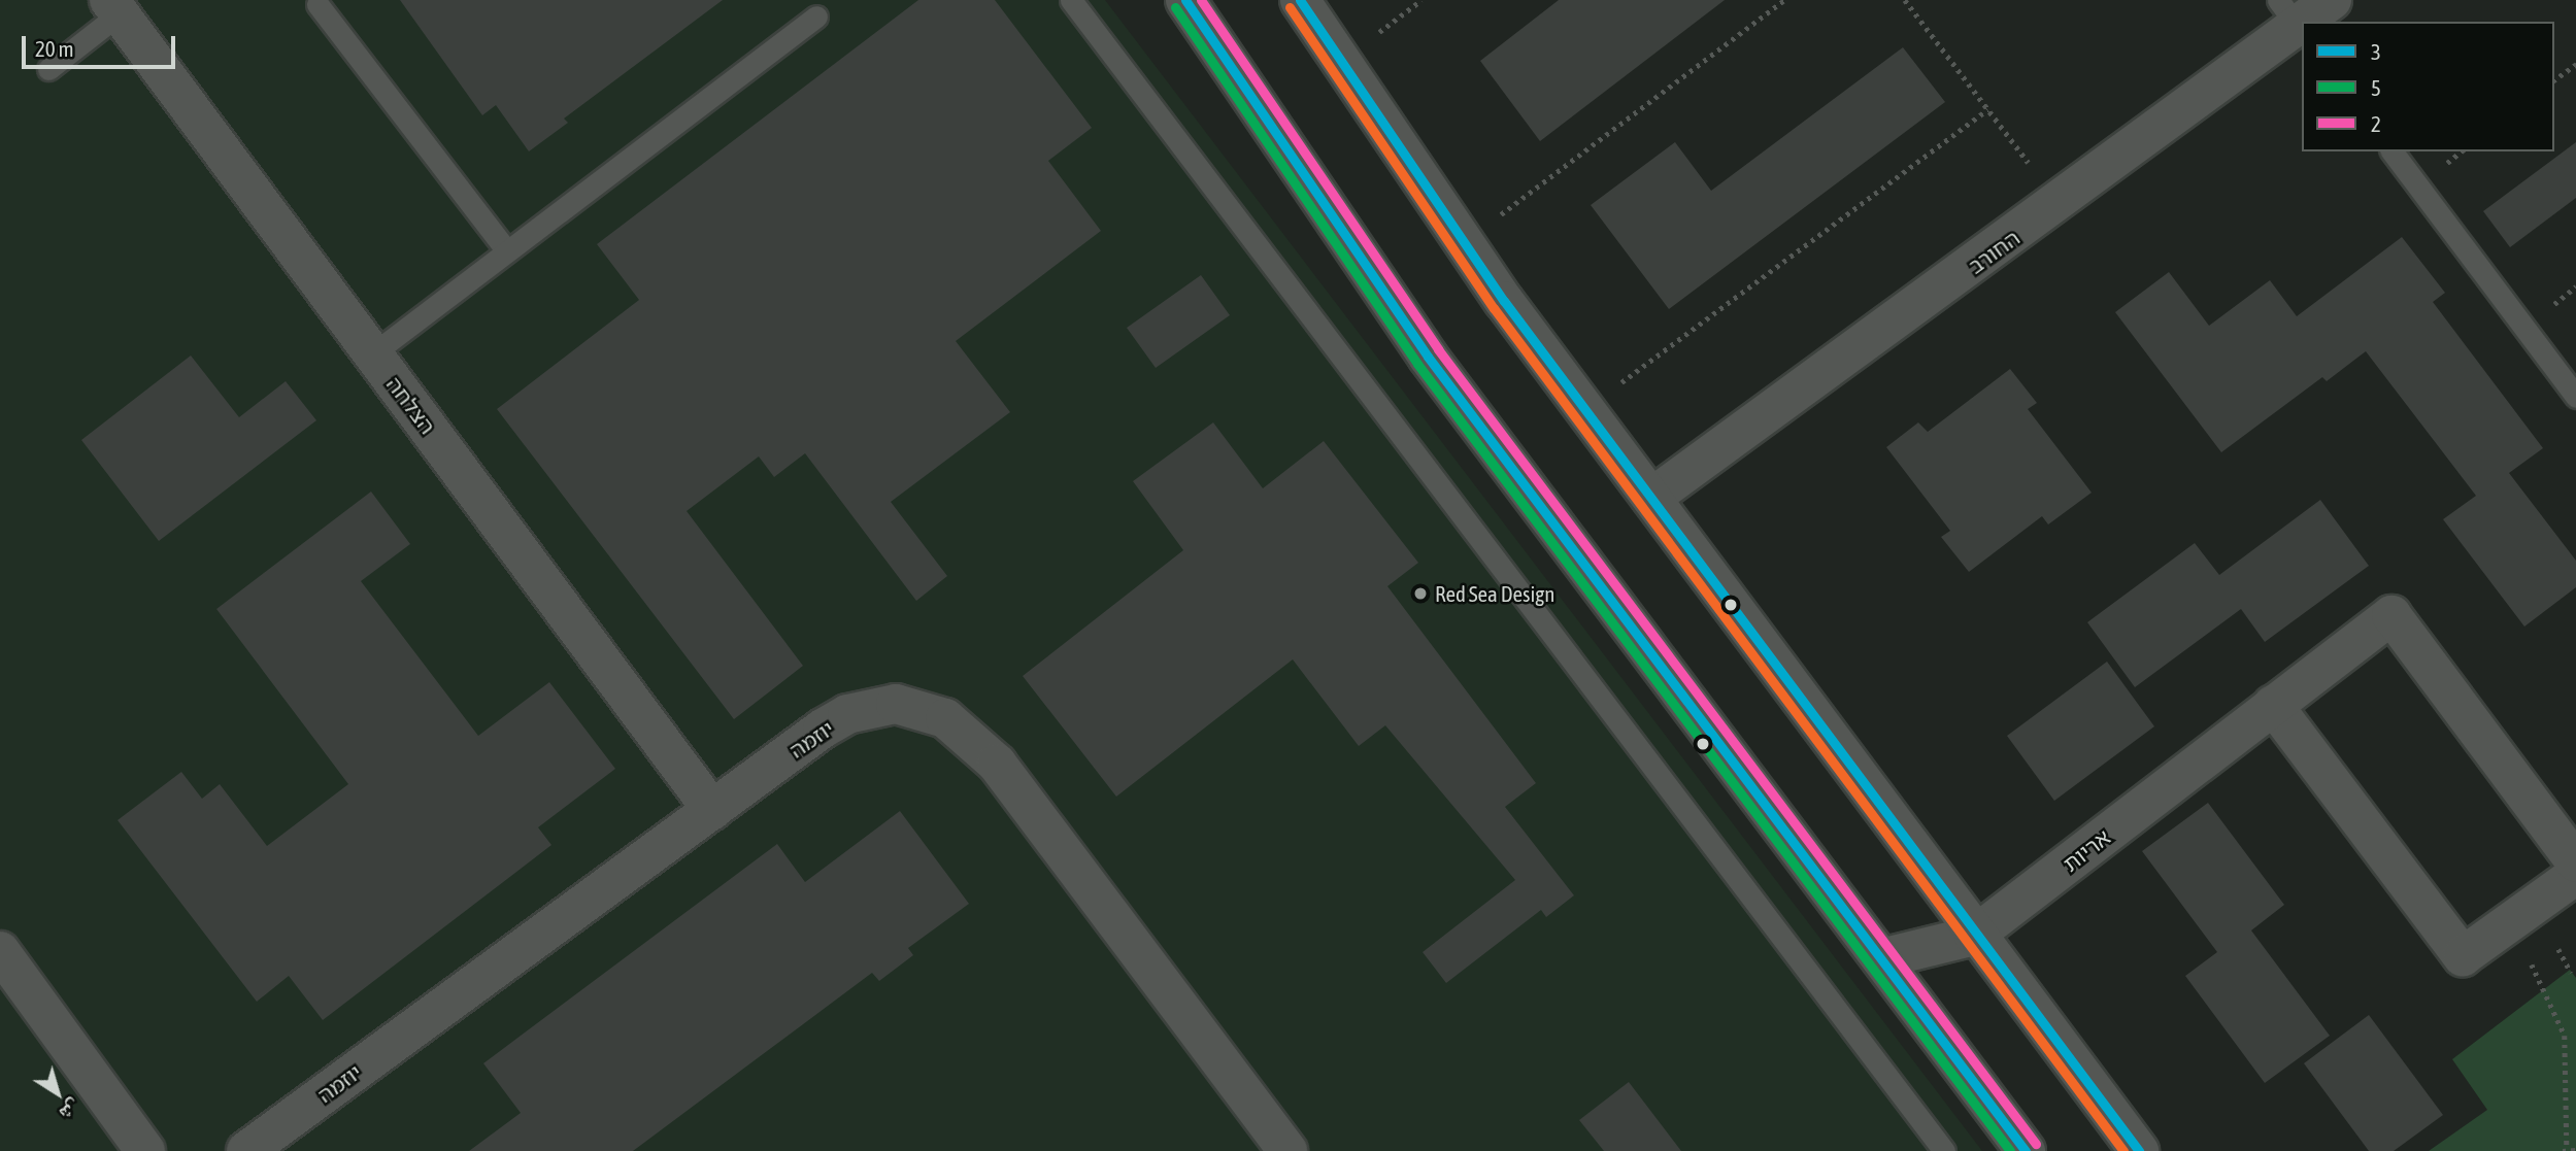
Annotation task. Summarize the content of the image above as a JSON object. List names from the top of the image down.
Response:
{
  "streets": {
    "street": [
      "החורב",
      "הצלחה",
      "יוזמה",
      "אריות"
    ]
  },
  "crossings": [
    ["הצלחה", "יוזמה"]
  ],
  "places": ["Red Sea Design"],
  "lines": ["transit line 3", "transit line 2", "transit line 5"],
  "legend": ["3", "5", "2"],
  "scale_bar": "20 m",
  "north": "bottom right"
}
